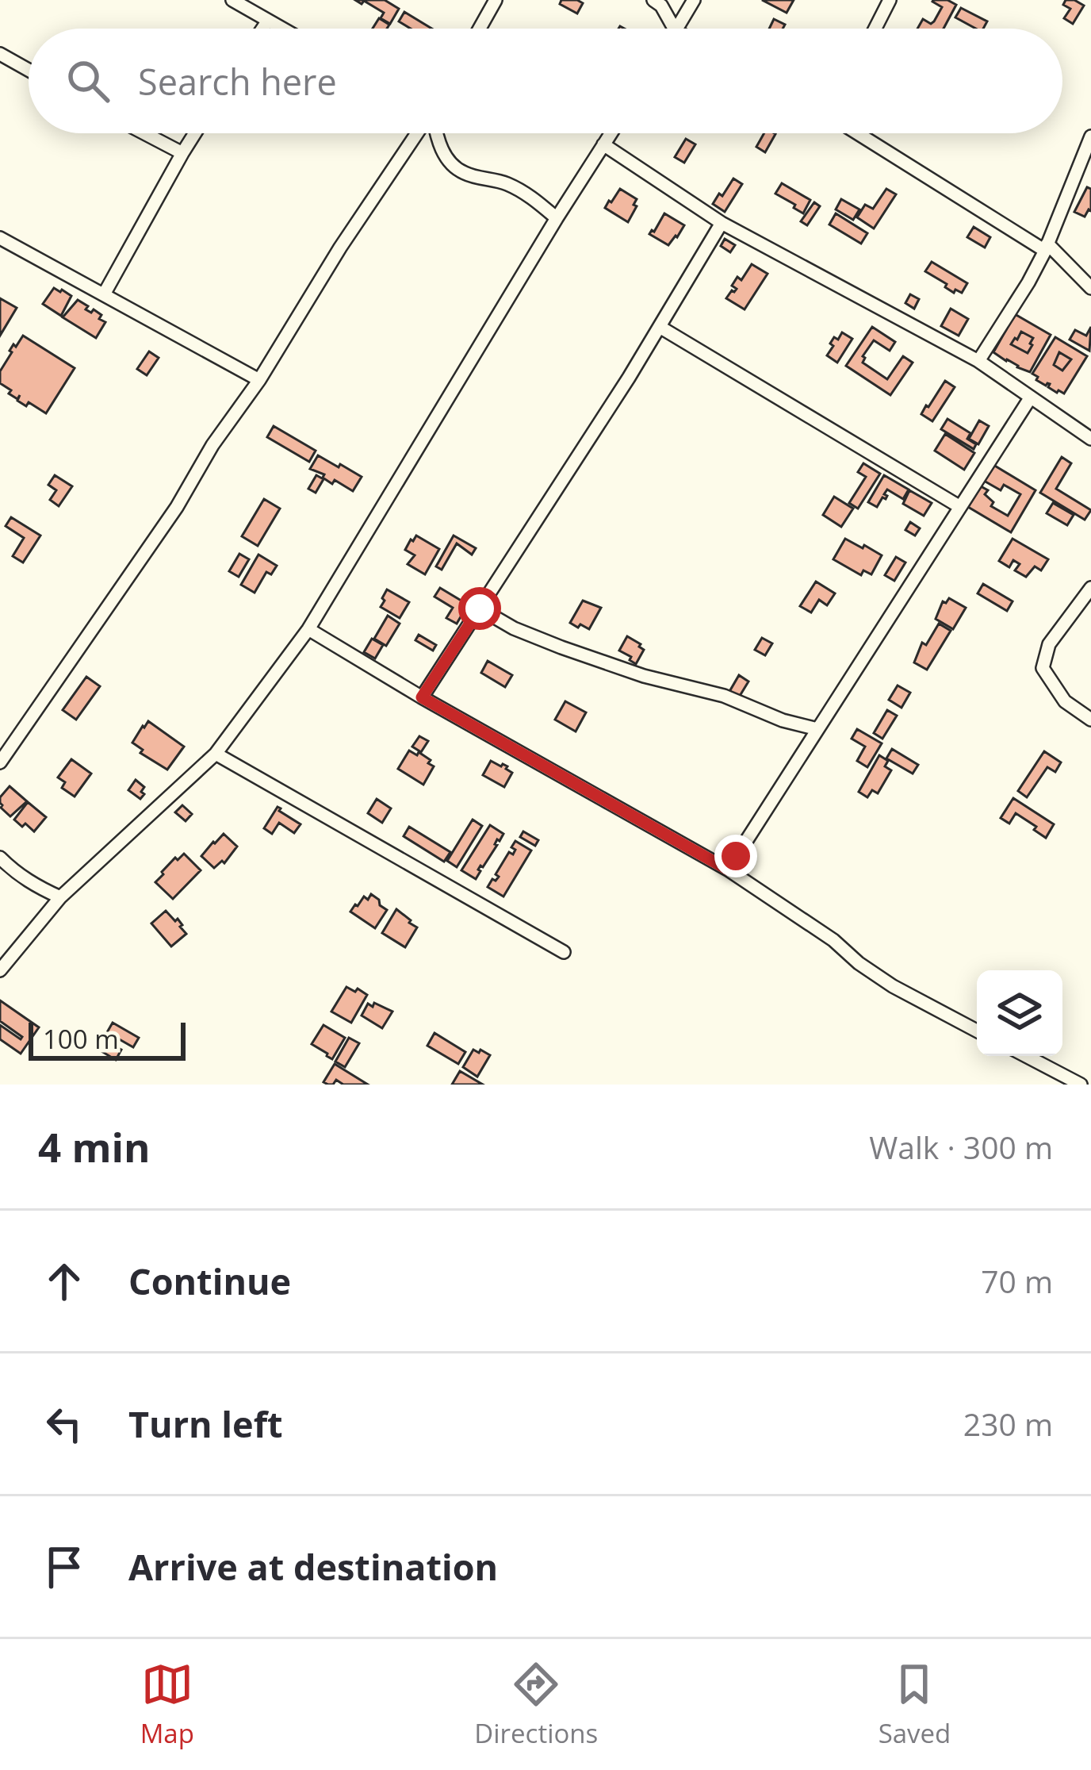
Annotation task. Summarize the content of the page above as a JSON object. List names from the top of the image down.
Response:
{
  "scale_bar": "100 m",
  "page": {
    "search": "Search here",
    "scale": "100 m",
    "heading": ["4 min", "Walk · 300 m"],
    "list": [
      ["Continue", "70 m"],
      ["Turn left", "230 m"],
      "Arrive at destination"
    ],
    "nav": ["Map", "Directions", "Saved"]
  }
}
